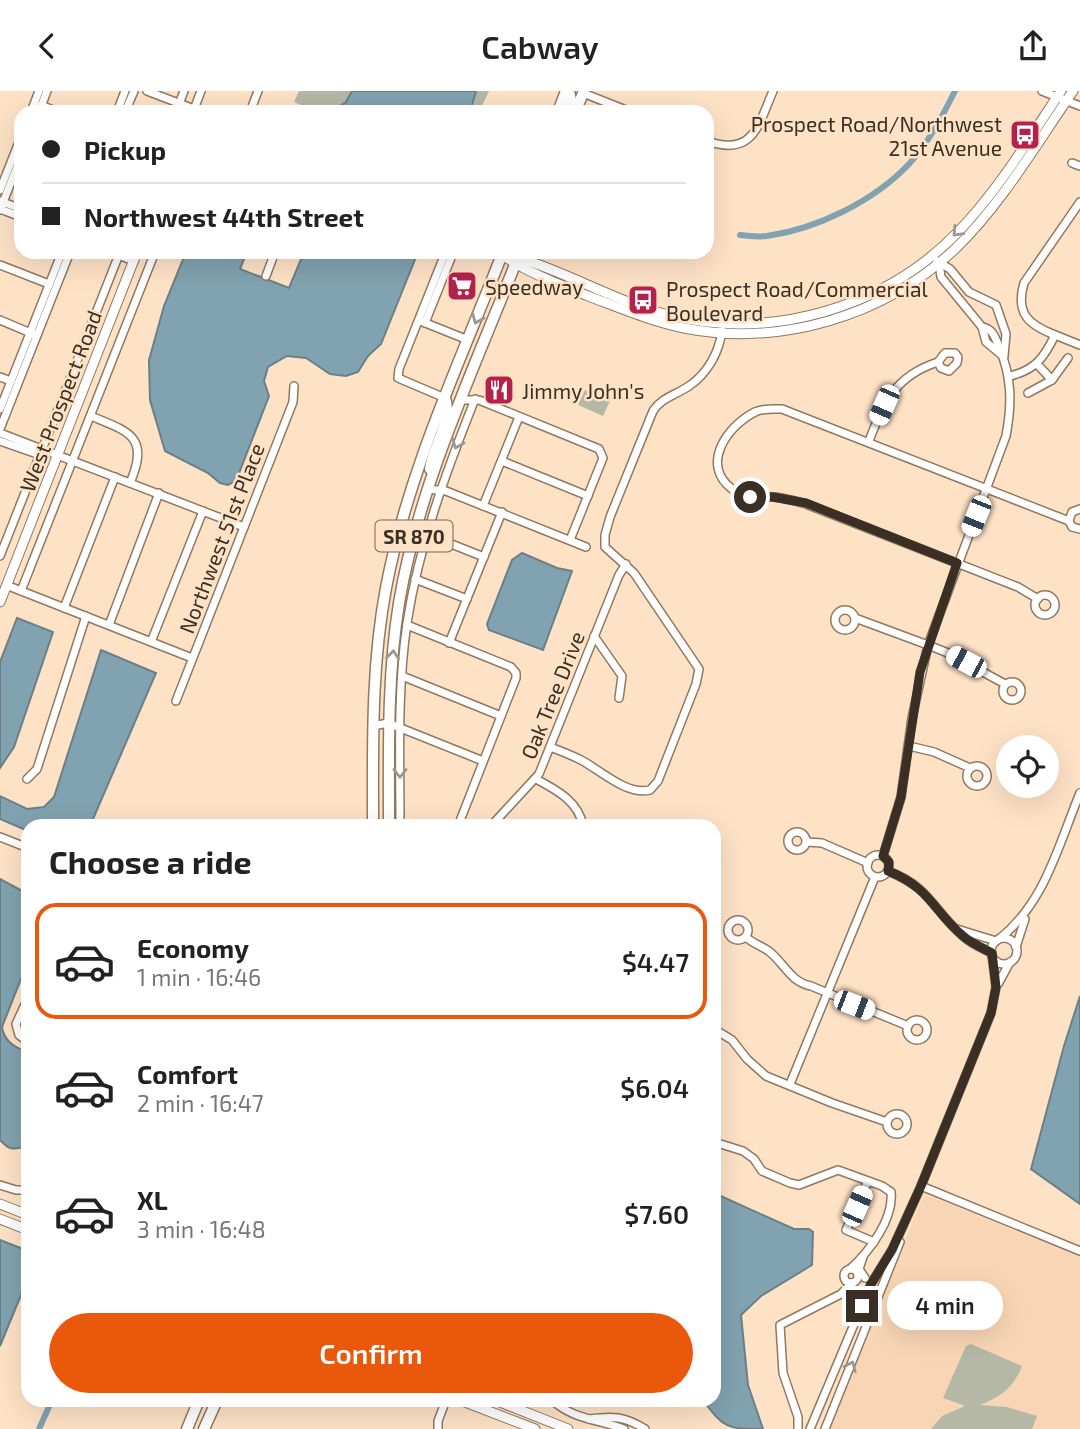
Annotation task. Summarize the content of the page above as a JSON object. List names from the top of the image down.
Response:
{
  "streets": {
    "highway": ["SR 870"],
    "main road": ["West Prospect Road"],
    "street": ["Northwest 51st Place", "Oak Tree Drive"]
  },
  "places": {
    "bus stop": ["Prospect Road/Northwest 21st Avenue", "Prospect Road/Commercial Boulevard"],
    "supermarket": ["Speedway"],
    "restaurant": ["Jimmy John's"]
  },
  "page": {
    "header": "Cabway",
    "banner": ["Pickup", "Northwest 44th Street"],
    "heading": "Choose a ride",
    "list": [
      {
        "name": "Economy",
        "note": "1 min · 16:46",
        "value": "$4.47"
      },
      {
        "name": "Comfort",
        "note": "2 min · 16:47",
        "value": "$6.04"
      },
      {
        "name": "XL",
        "note": "3 min · 16:48",
        "value": "$7.60"
      }
    ],
    "bubble": "4 min",
    "buttons": "Confirm"
  }
}
